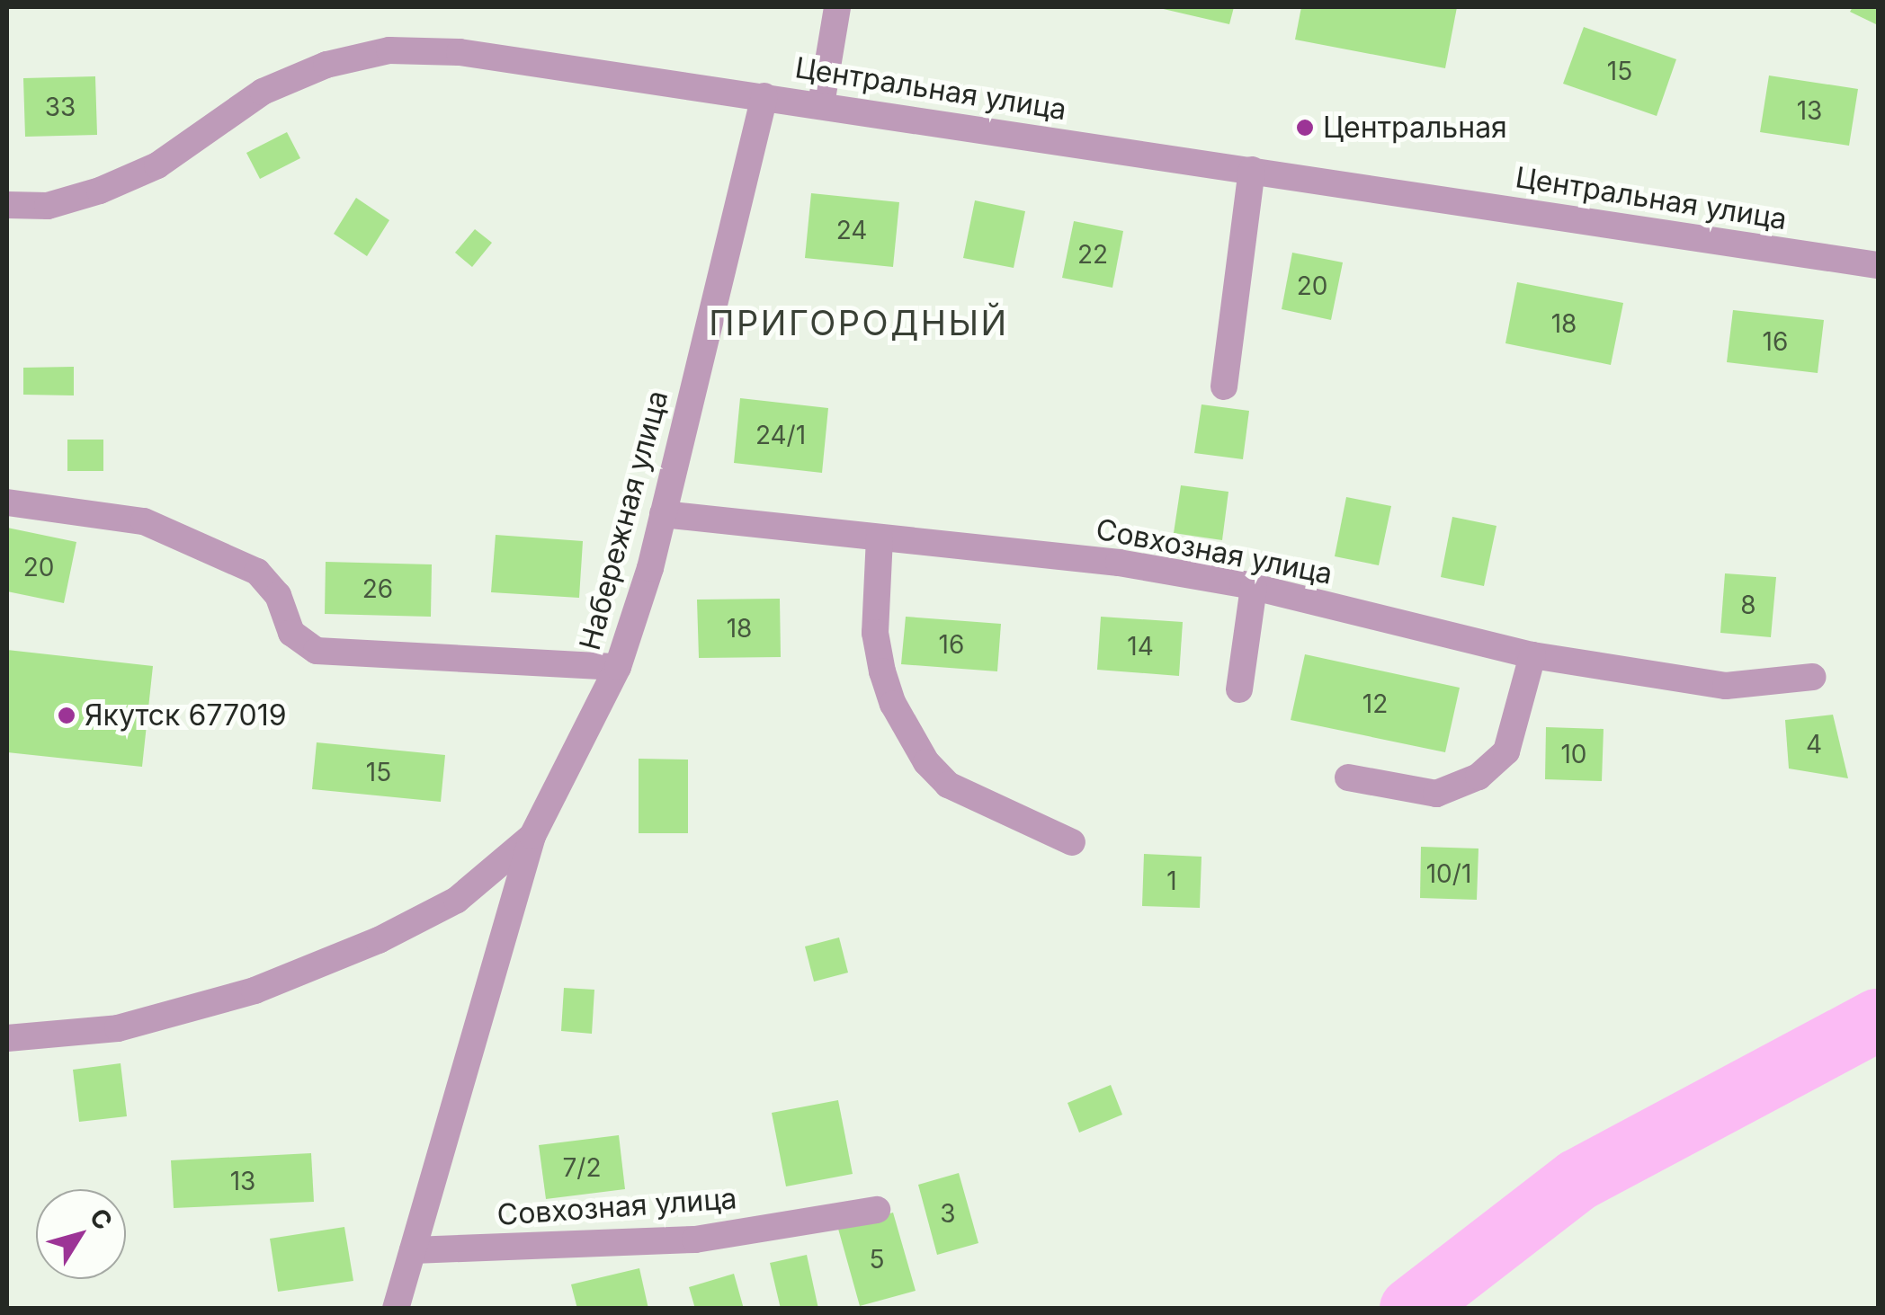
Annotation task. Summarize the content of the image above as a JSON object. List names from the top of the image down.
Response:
{
  "streets": {
    "street": ["Центральная улица", "Набережная улица", "Совхозная улица"]
  },
  "crossings": [
    ["Центральная улица", "Набережная улица"],
    ["Набережная улица", "Совхозная улица"]
  ],
  "districts": ["ПРИГОРОДНЫЙ"],
  "places": ["Центральная", "Якутск 677019"],
  "house_numbers": [
    "15",
    "33",
    "13",
    "24",
    "22",
    "20",
    "18",
    "16",
    "24/1",
    "20",
    "26",
    "8",
    "18",
    "16",
    "14",
    "12",
    "4",
    "10",
    "15",
    "10/1",
    "1",
    "7/2",
    "13",
    "3",
    "5"
  ],
  "north": "top right"
}
